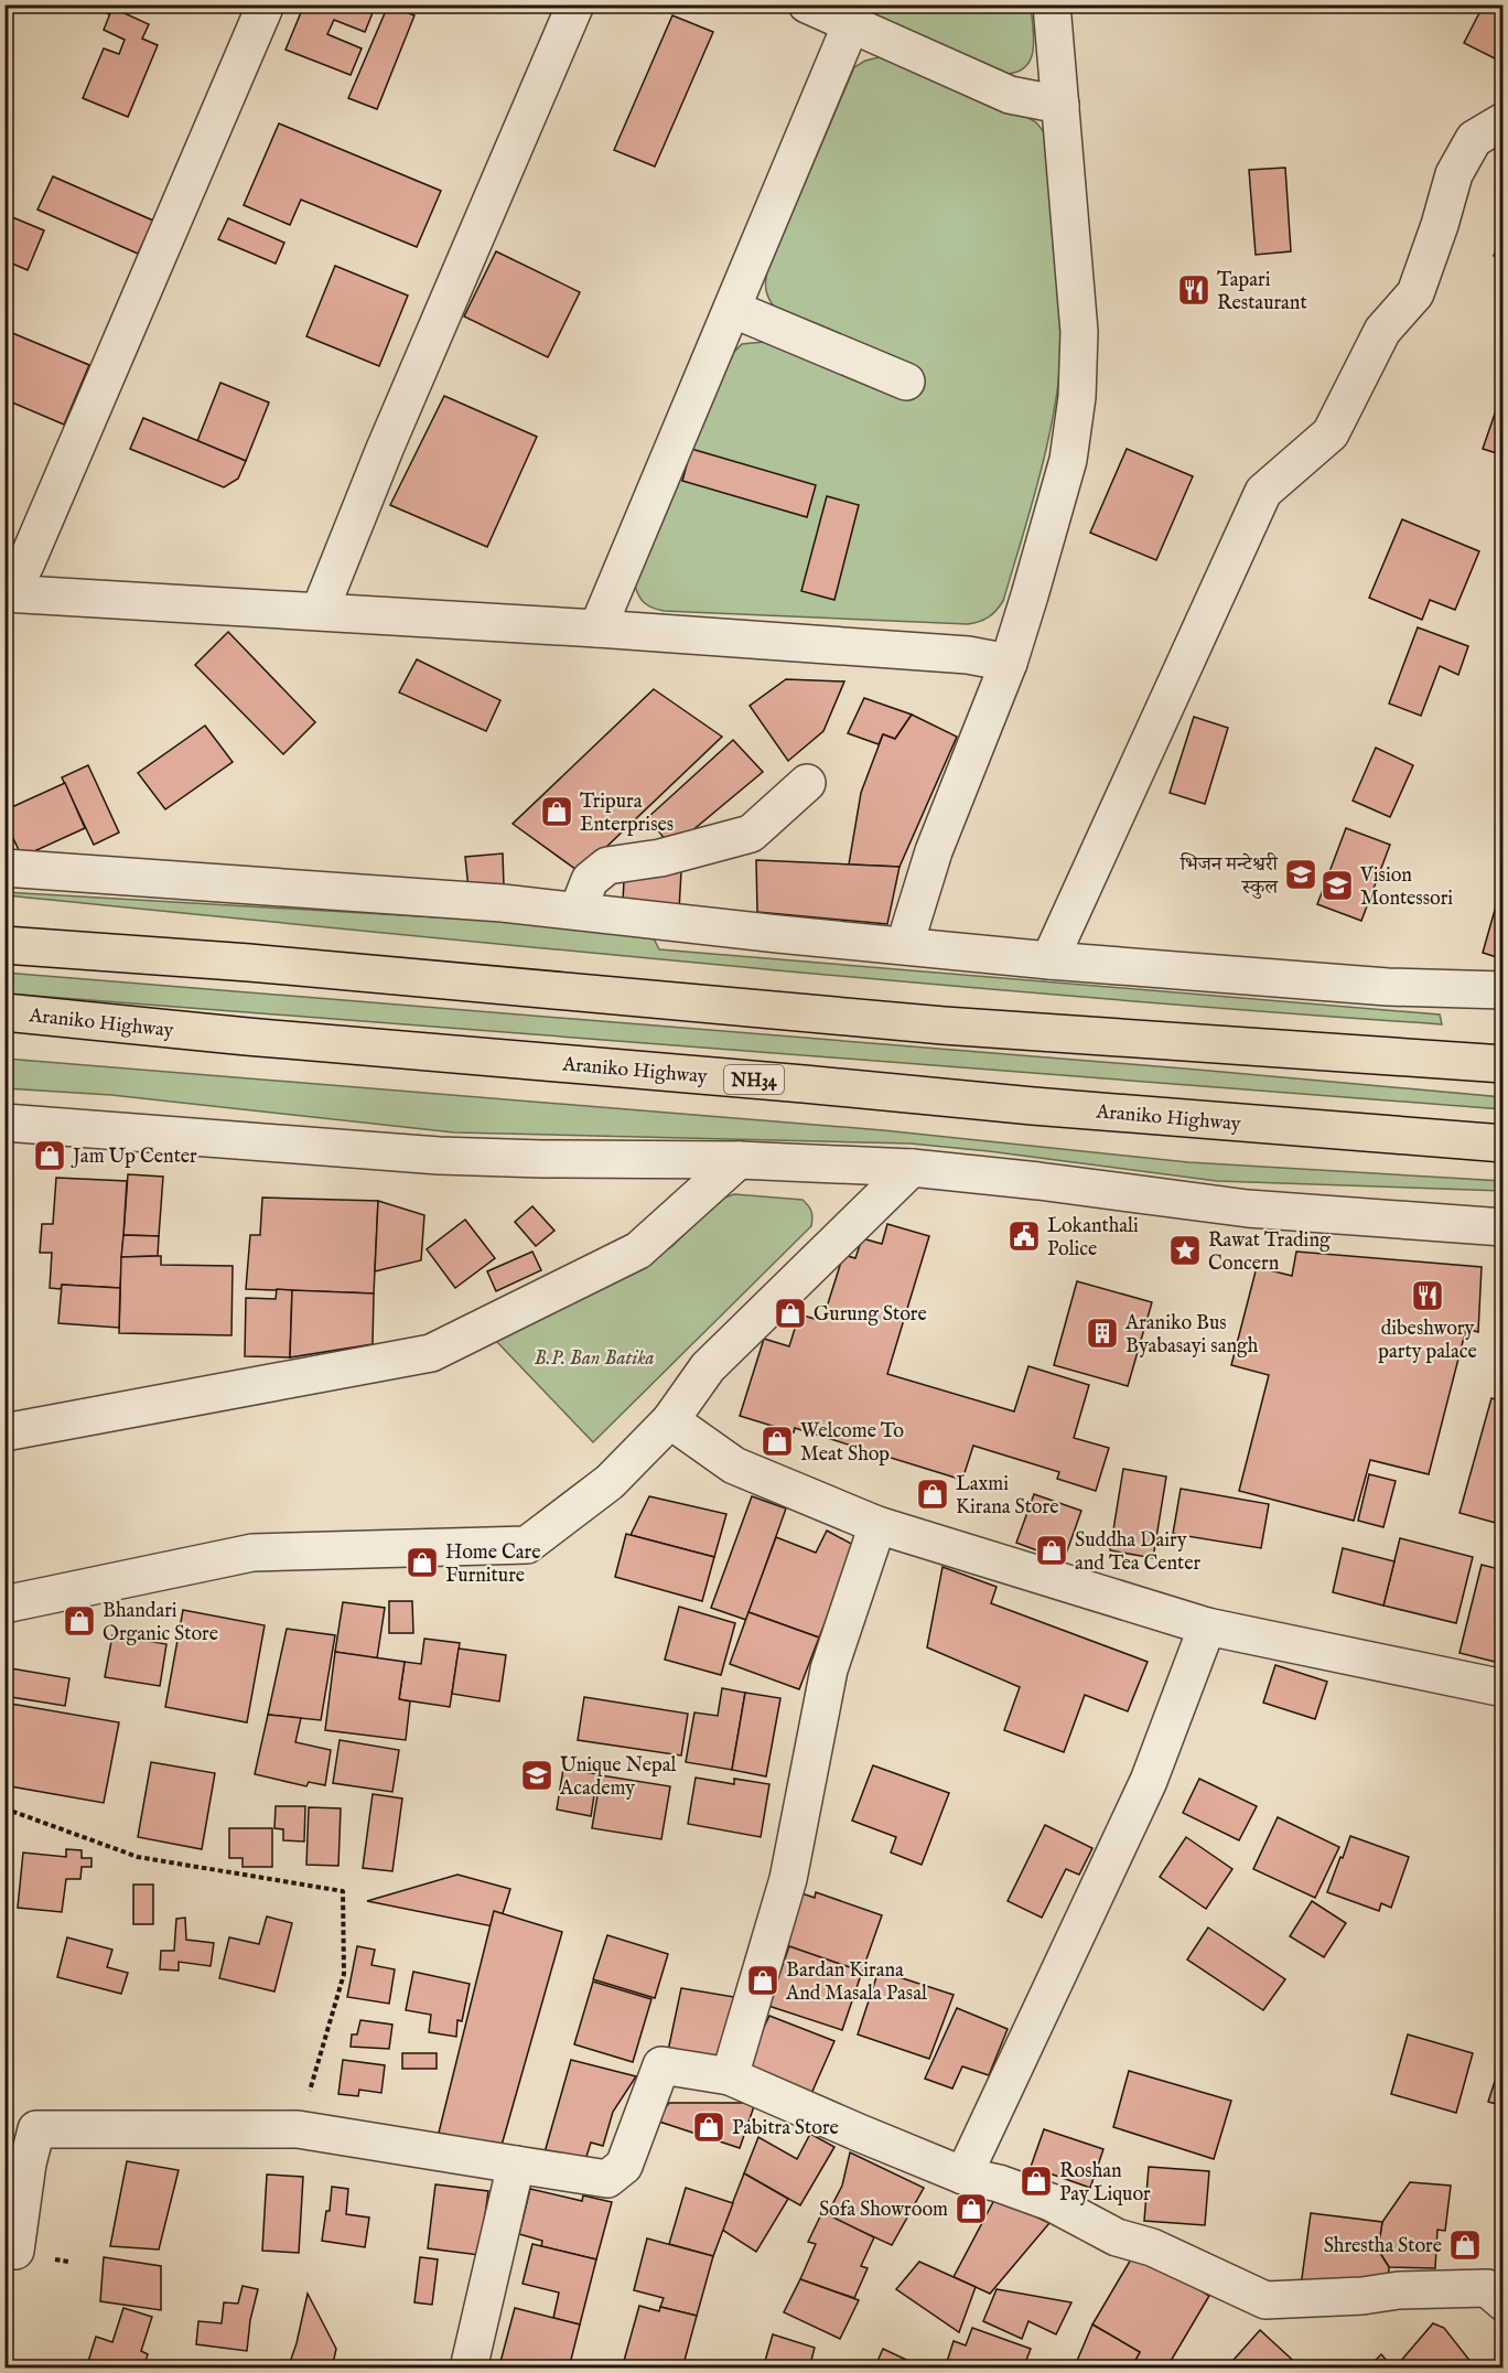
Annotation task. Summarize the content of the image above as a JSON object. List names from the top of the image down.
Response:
{
  "streets": {
    "highway": ["Araniko Highway", "NH34"]
  },
  "parks": ["B.P. Ban Batika"],
  "places": {
    "restaurant": ["Tapari Restaurant", "dibeshwory party palace"],
    "shop": [
      "Tripura Enterprises",
      "Jam Up Center",
      "Gurung Store",
      "Welcome To Meat Shop",
      "Laxmi Kirana Store",
      "Suddha Dairy and Tea Center",
      "Home Care Furniture",
      "Bhandari Organic Store",
      "Bardan Kirana And Masala Pasal",
      "Pabitra Store",
      "Roshan Pay Liquor",
      "Sofa Showroom",
      "Shrestha Store"
    ],
    "school or university": ["भिजन मन्टेश्वरी स्कुल", "Vision Montessori", "Unique Nepal Academy"],
    "public building": ["Lokanthali Police"],
    "place": ["Rawat Trading Concern"],
    "building": ["Araniko Bus Byabasayi sangh"]
  }
}
